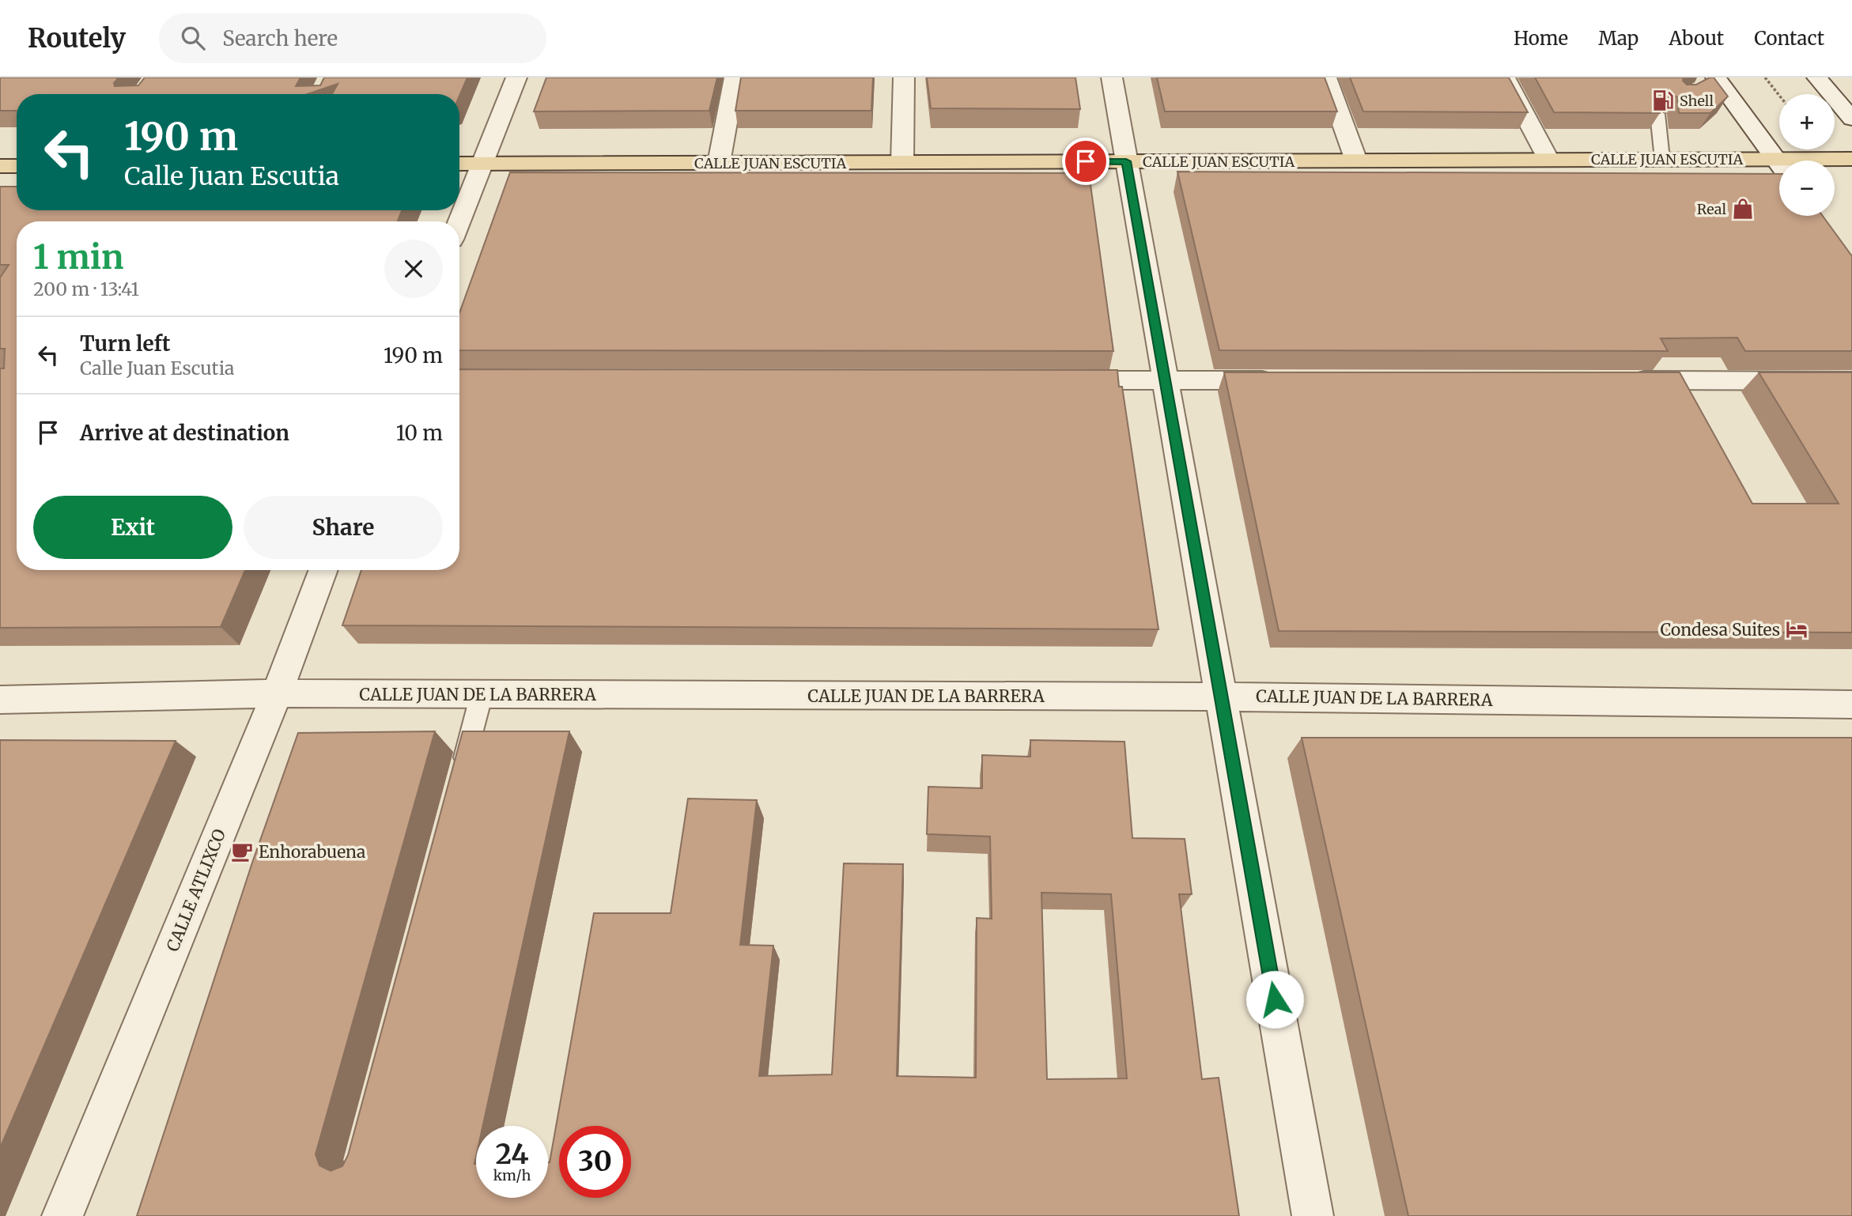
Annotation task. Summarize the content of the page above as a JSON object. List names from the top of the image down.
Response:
{
  "streets": {
    "main road": ["CALLE JUAN ESCUTIA"],
    "street": ["CALLE JUAN DE LA BARRERA", "CALLE ATLIXCO"]
  },
  "crossings": [
    ["CALLE JUAN DE LA BARRERA", "CALLE ATLIXCO"]
  ],
  "places": {
    "fuel station": ["Shell"],
    "shop": ["Real"],
    "hotel": ["Condesa Suites"],
    "cafe": ["Enhorabuena"]
  },
  "page": {
    "header": "Routely",
    "search": "Search here",
    "nav": [
      "Home",
      "Map",
      "About",
      "Contact"
    ],
    "map_buttons": ["+", "−"],
    "turn": ["190 m", "Calle Juan Escutia"],
    "heading": ["1 min", "200 m · 13:41"],
    "list": [
      {
        "name": "Turn left",
        "note": "Calle Juan Escutia",
        "value": "190 m"
      },
      {
        "name": "Arrive at destination",
        "value": "10 m"
      }
    ],
    "buttons": ["Exit", "Share"],
    "speed": "24 km/h",
    "limit": "30"
  }
}
